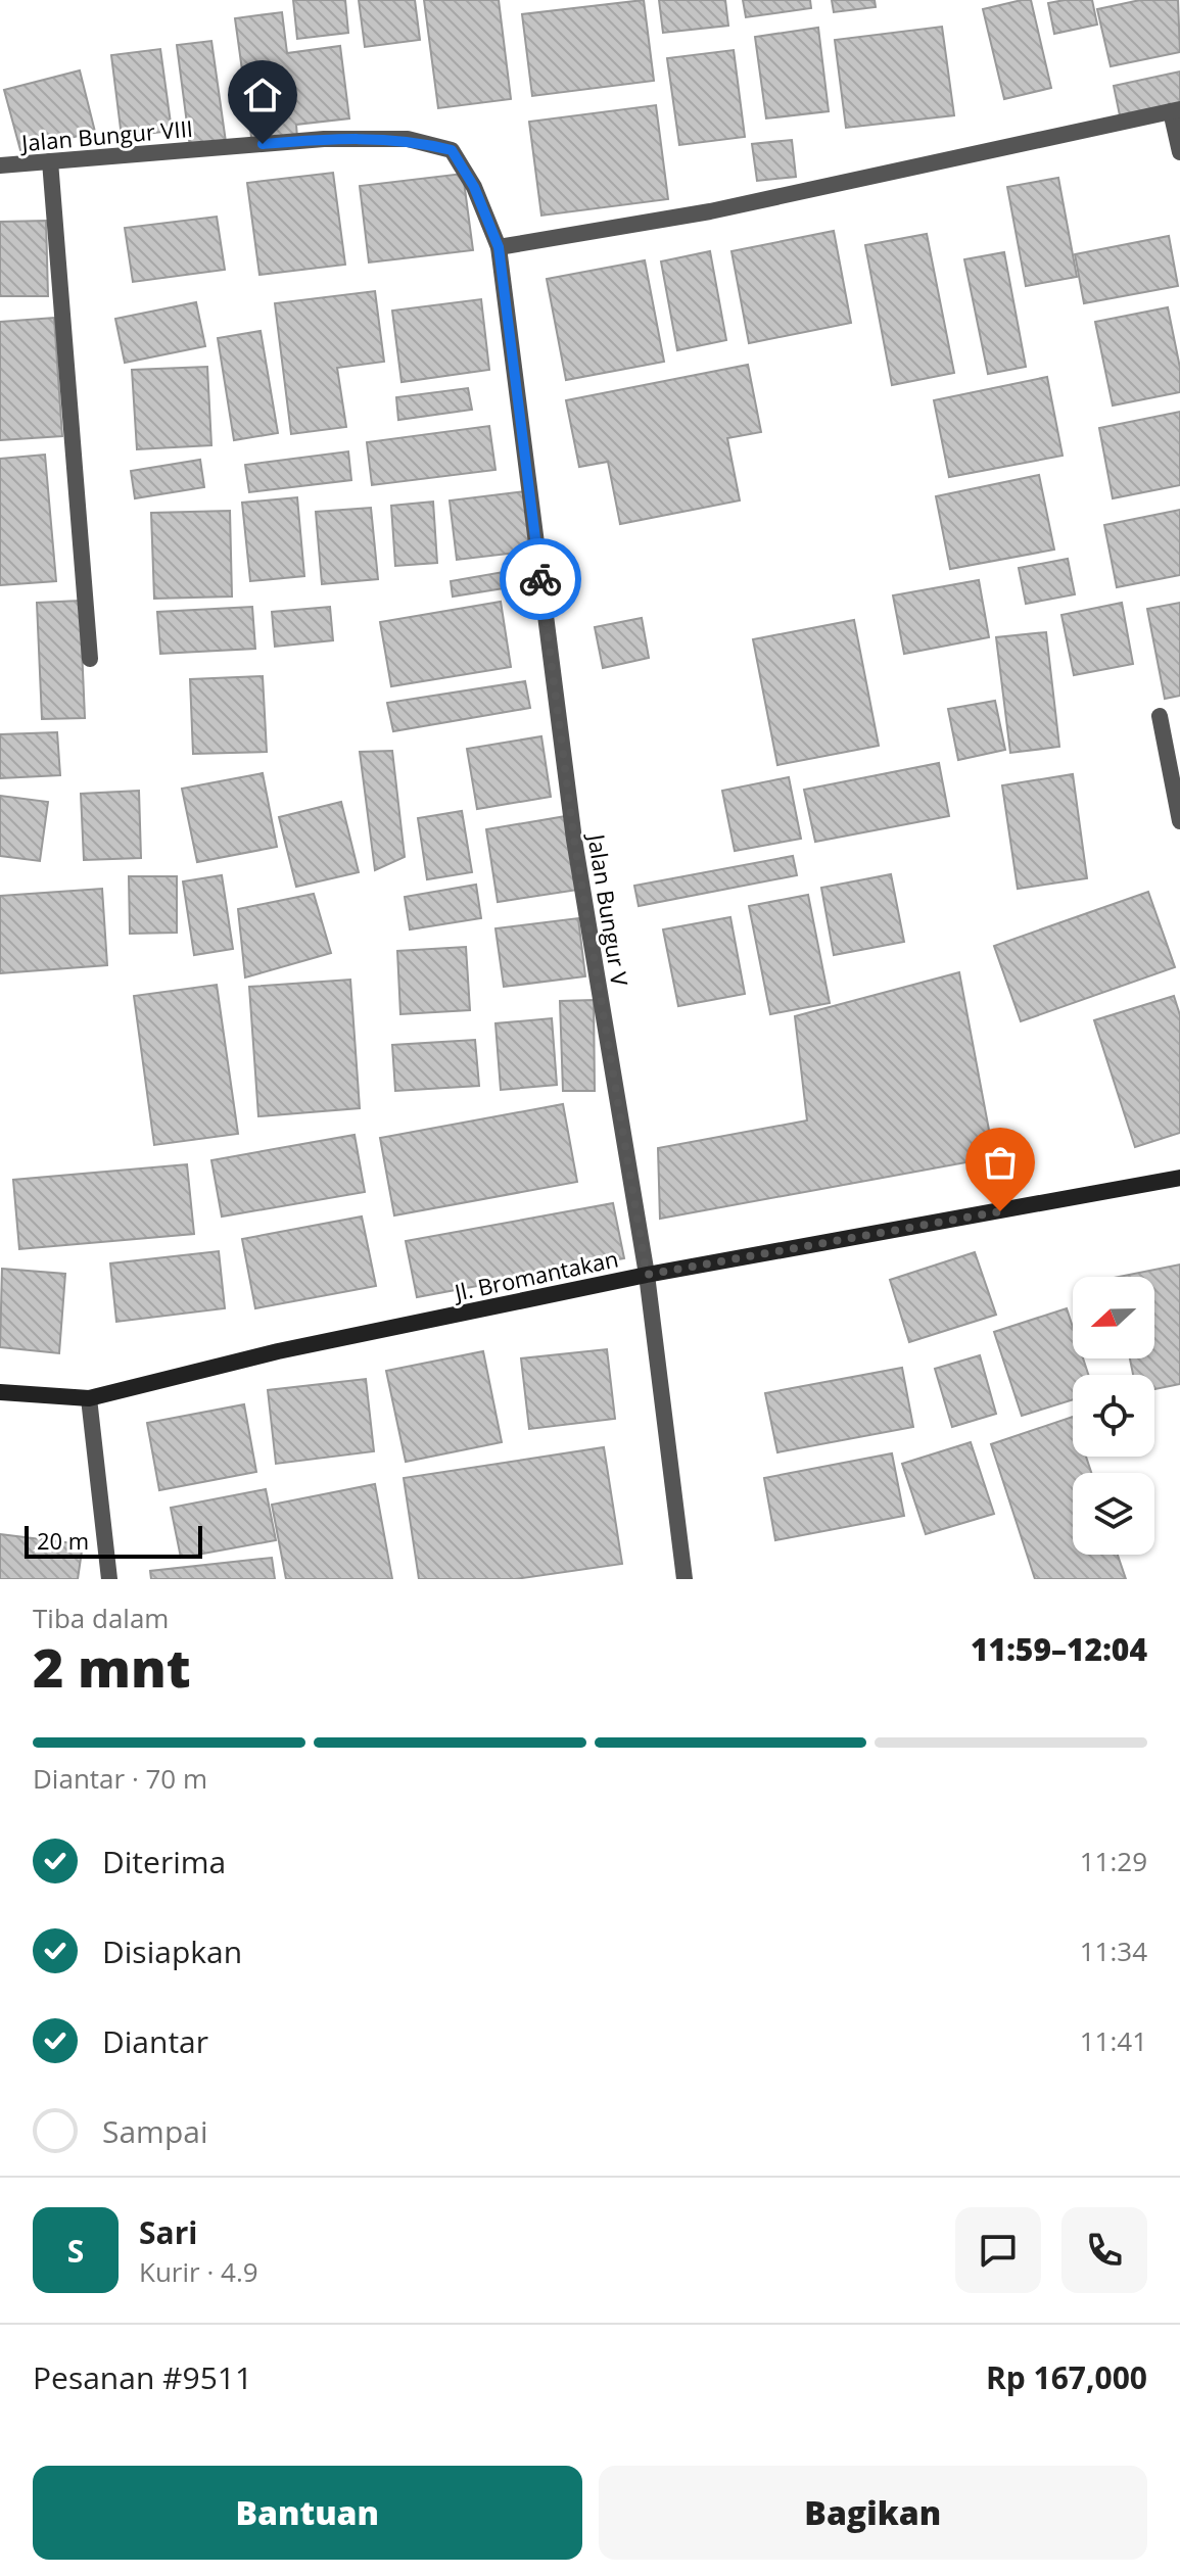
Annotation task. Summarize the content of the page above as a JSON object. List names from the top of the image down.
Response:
{
  "streets": {
    "street": ["Jalan Bungur VIII", "Jalan Bungur V", "Jl. Bromantakan"]
  },
  "crossings": [
    ["Jalan Bungur VIII", "Jalan Bungur V"],
    ["Jalan Bungur V", "Jl. Bromantakan"]
  ],
  "scale_bar": "20 m",
  "north": "left",
  "page": {
    "scale": "20 m",
    "heading": ["2 mnt", "Tiba dalam", "11:59–12:04"],
    "panel": [
      "Sari",
      "Kurir · 4.9",
      "Pesanan #9511",
      "Rp 167,000"
    ],
    "bar": "Diantar · 70 m",
    "list": [
      ["Diterima", "11:29"],
      ["Disiapkan", "11:34"],
      ["Diantar", "11:41"],
      "Sampai"
    ],
    "round": "S",
    "buttons": ["Bantuan", "Bagikan"]
  }
}
